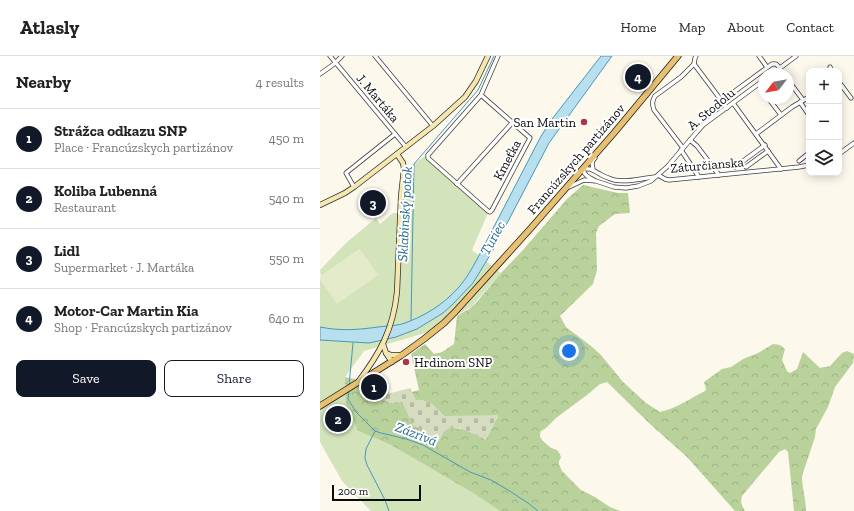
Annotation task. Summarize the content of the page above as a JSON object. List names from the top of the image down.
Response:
{
  "streets": {
    "main road": ["Francúzskych partizánov"],
    "street": [
      "J. Martáka",
      "A. Stodolu",
      "Kmeťka",
      "Záturčianska"
    ]
  },
  "crossings": [
    ["A. Stodolu", "Záturčianska"],
    ["Francúzskych partizánov", "Záturčianska"]
  ],
  "water": ["Sklabinský potok", "Turiec", "Zázrivá"],
  "places": ["San Martin", "Hrdinom SNP"],
  "scale_bar": "200 m",
  "north": "bottom left",
  "page": {
    "header": "Atlasly",
    "nav": [
      "Home",
      "Map",
      "About",
      "Contact"
    ],
    "heading": ["Nearby", "4 results"],
    "pins": [
      "4",
      "3",
      "1",
      "2"
    ],
    "map_buttons": ["+", "−"],
    "list": [
      {
        "mark": "1",
        "name": "Strážca odkazu SNP",
        "note": "Place · Francúzskych partizánov",
        "value": "450 m"
      },
      {
        "mark": "2",
        "name": "Koliba Lubenná",
        "note": "Restaurant",
        "value": "540 m"
      },
      {
        "mark": "3",
        "name": "Lidl",
        "note": "Supermarket · J. Martáka",
        "value": "550 m"
      },
      {
        "mark": "4",
        "name": "Motor-Car Martin Kia",
        "note": "Shop · Francúzskych partizánov",
        "value": "640 m"
      }
    ],
    "buttons": ["Save", "Share"],
    "scale": "200 m"
  }
}
